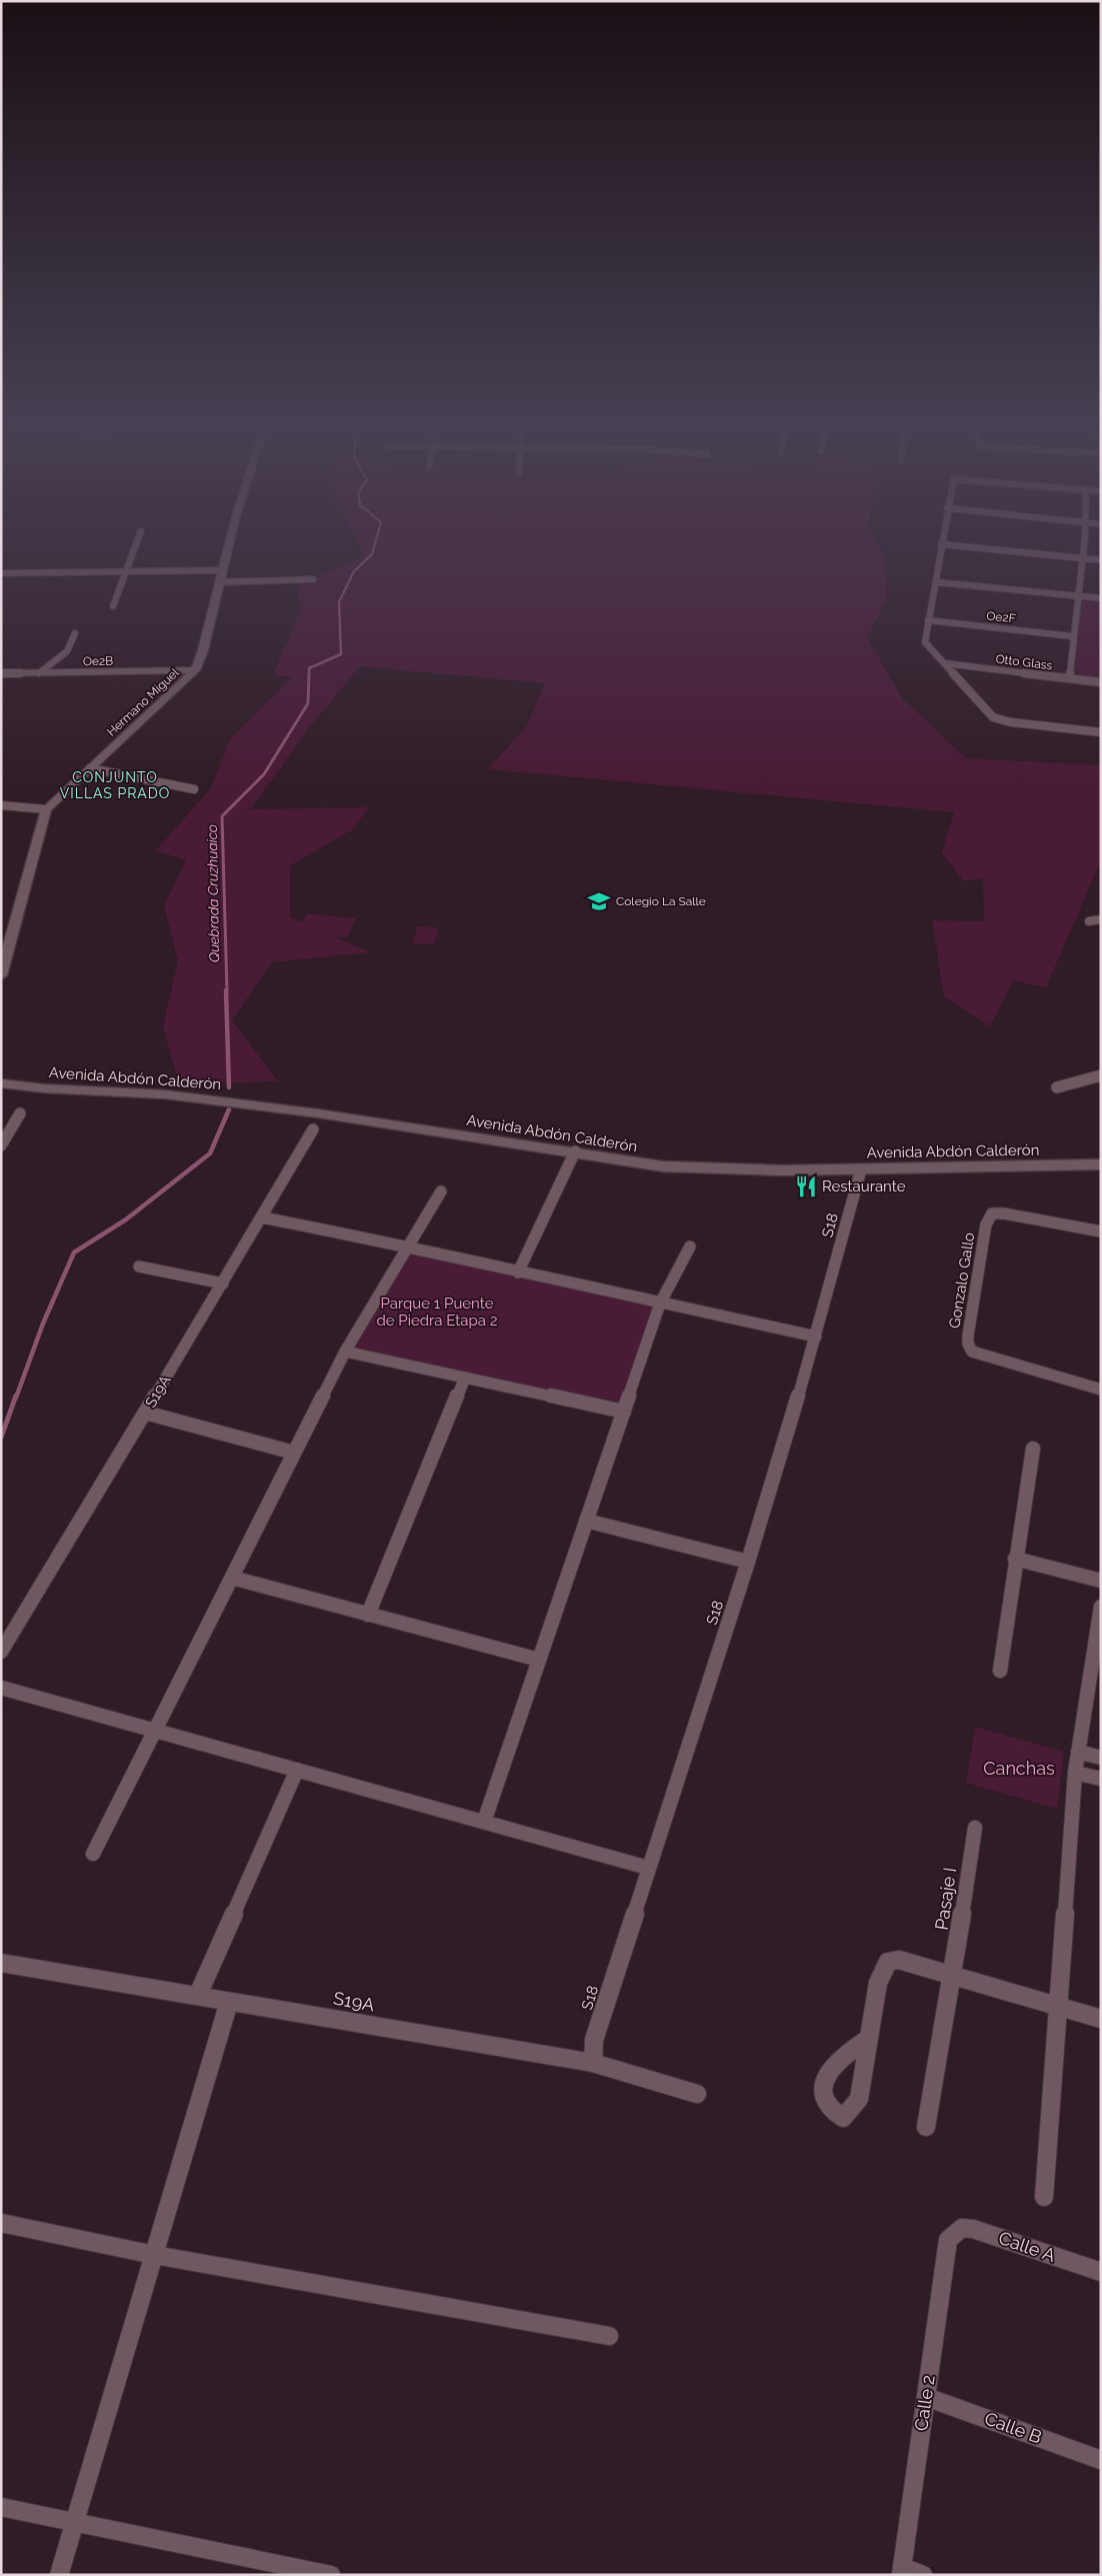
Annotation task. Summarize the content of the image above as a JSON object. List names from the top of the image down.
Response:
{
  "streets": {
    "street": [
      "Oe2F",
      "Oe2B",
      "Otto Glass",
      "Hermano Miguel",
      "Avenida Abdón Calderón",
      "S18",
      "Gonzalo Gallo",
      "S19A",
      "Pasaje I",
      "Calle A",
      "Calle 2",
      "Calle B"
    ]
  },
  "crossings": [
    ["Oe2B", "Hermano Miguel"],
    ["Avenida Abdón Calderón", "S18"],
    ["S18", "S19A"],
    ["Calle A", "Calle 2"],
    ["Calle 2", "Calle B"]
  ],
  "districts": ["CONJUNTO VILLAS PRADO"],
  "water": ["Quebrada Cruzhuaico"],
  "parks": ["Parque 1 Puente de Piedra Etapa 2", "Canchas"],
  "places": {
    "school or university": ["Colegio La Salle"],
    "restaurant": ["Restaurante"]
  }
}
